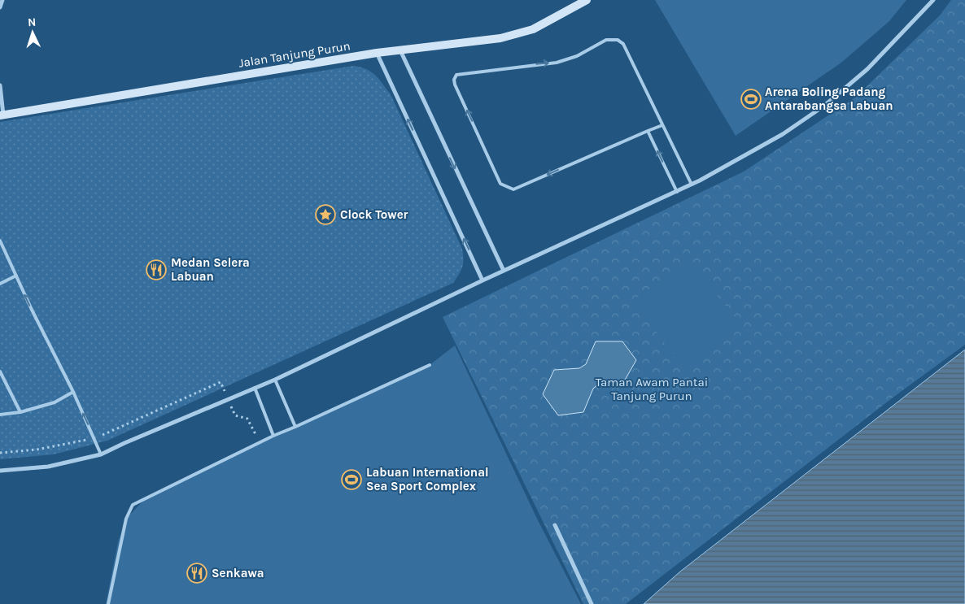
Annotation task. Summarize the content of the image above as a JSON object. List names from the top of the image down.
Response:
{
  "streets": {
    "street": ["Jalan Tanjung Purun"]
  },
  "parks": ["Taman Awam Pantai Tanjung Purun"],
  "places": {
    "sports": ["Arena Boling Padang Antarabangsa Labuan", "Labuan International Sea Sport Complex"],
    "place": ["Clock Tower"],
    "restaurant": ["Medan Selera Labuan", "Senkawa"]
  },
  "north": "top"
}
